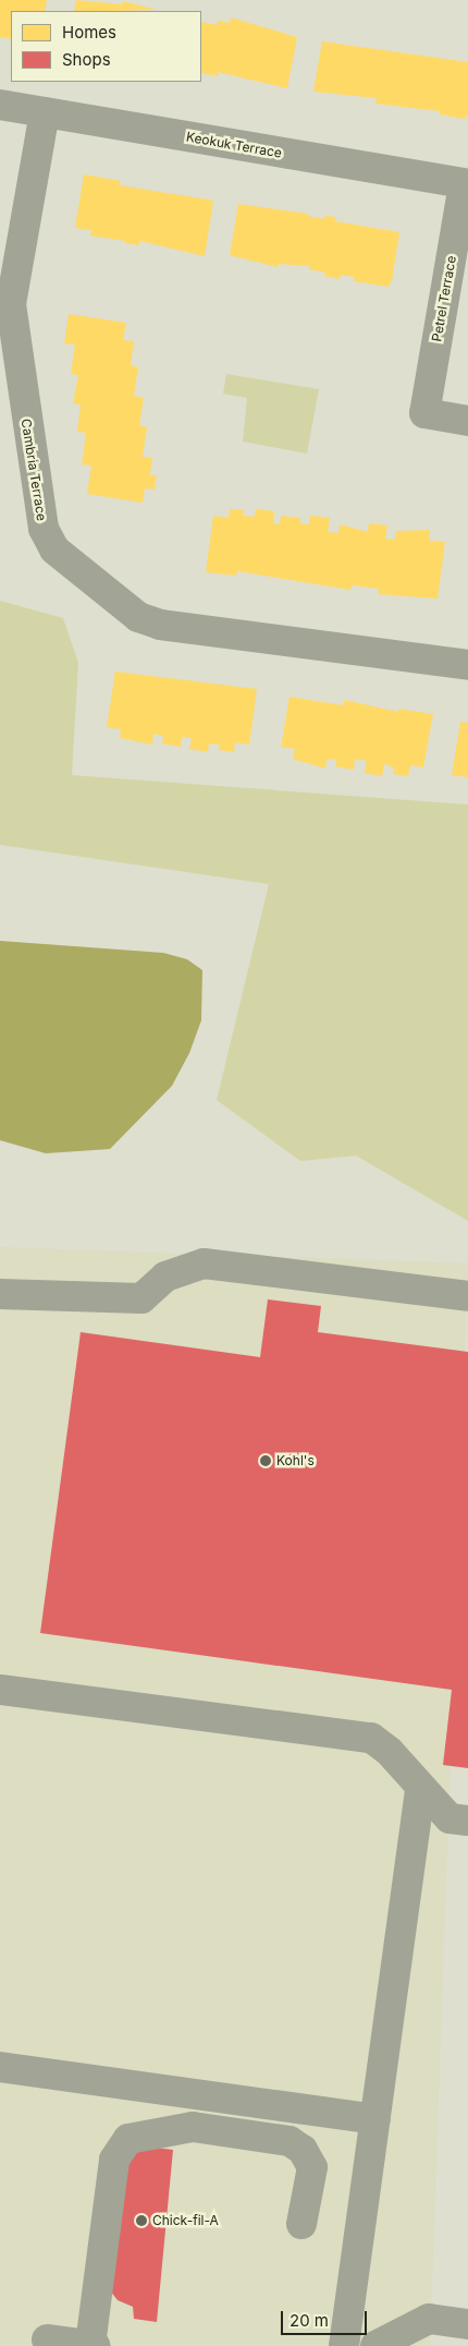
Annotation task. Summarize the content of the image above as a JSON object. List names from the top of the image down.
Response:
{
  "streets": {
    "street": ["Keokuk Terrace", "Petrel Terrace", "Cambria Terrace"]
  },
  "crossings": [
    ["Keokuk Terrace", "Petrel Terrace"],
    ["Keokuk Terrace", "Cambria Terrace"]
  ],
  "places": ["Kohl's", "Chick-fil-A"],
  "legend": ["Homes", "Shops"],
  "scale_bar": "20 m"
}
